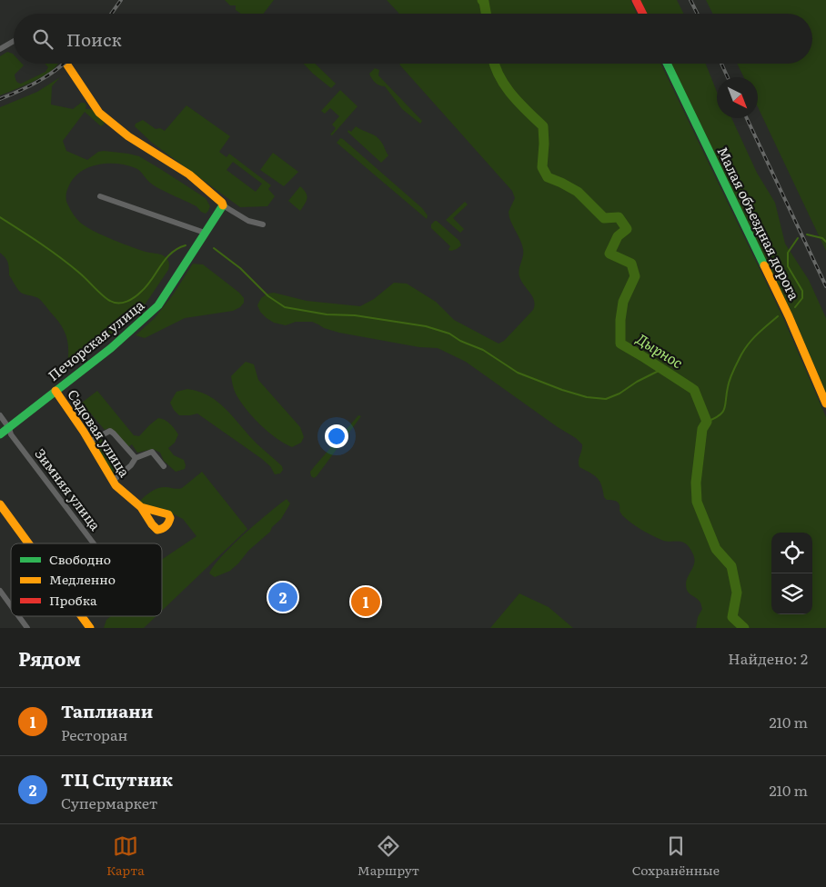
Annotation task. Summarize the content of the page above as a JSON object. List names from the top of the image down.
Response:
{
  "streets": {
    "street": [
      "Малая объездная дорога",
      "Печорская улица",
      "Садовая улица",
      "Зимняя улица"
    ]
  },
  "crossings": [
    ["Печорская улица", "Садовая улица"],
    ["Печорская улица", "Зимняя улица"]
  ],
  "water": ["Дырнос"],
  "legend": ["Свободно", "Медленно", "Пробка"],
  "north": "bottom right",
  "page": {
    "search": "Поиск",
    "pins": ["2", "1"],
    "heading": ["Рядом", "Найдено: 2"],
    "list": [
      {
        "mark": "1",
        "name": "Таплиани",
        "note": "Ресторан",
        "value": "210 m"
      },
      {
        "mark": "2",
        "name": "ТЦ Спутник",
        "note": "Супермаркет",
        "value": "210 m"
      }
    ],
    "nav": ["Карта", "Маршрут", "Сохранённые"]
  }
}
